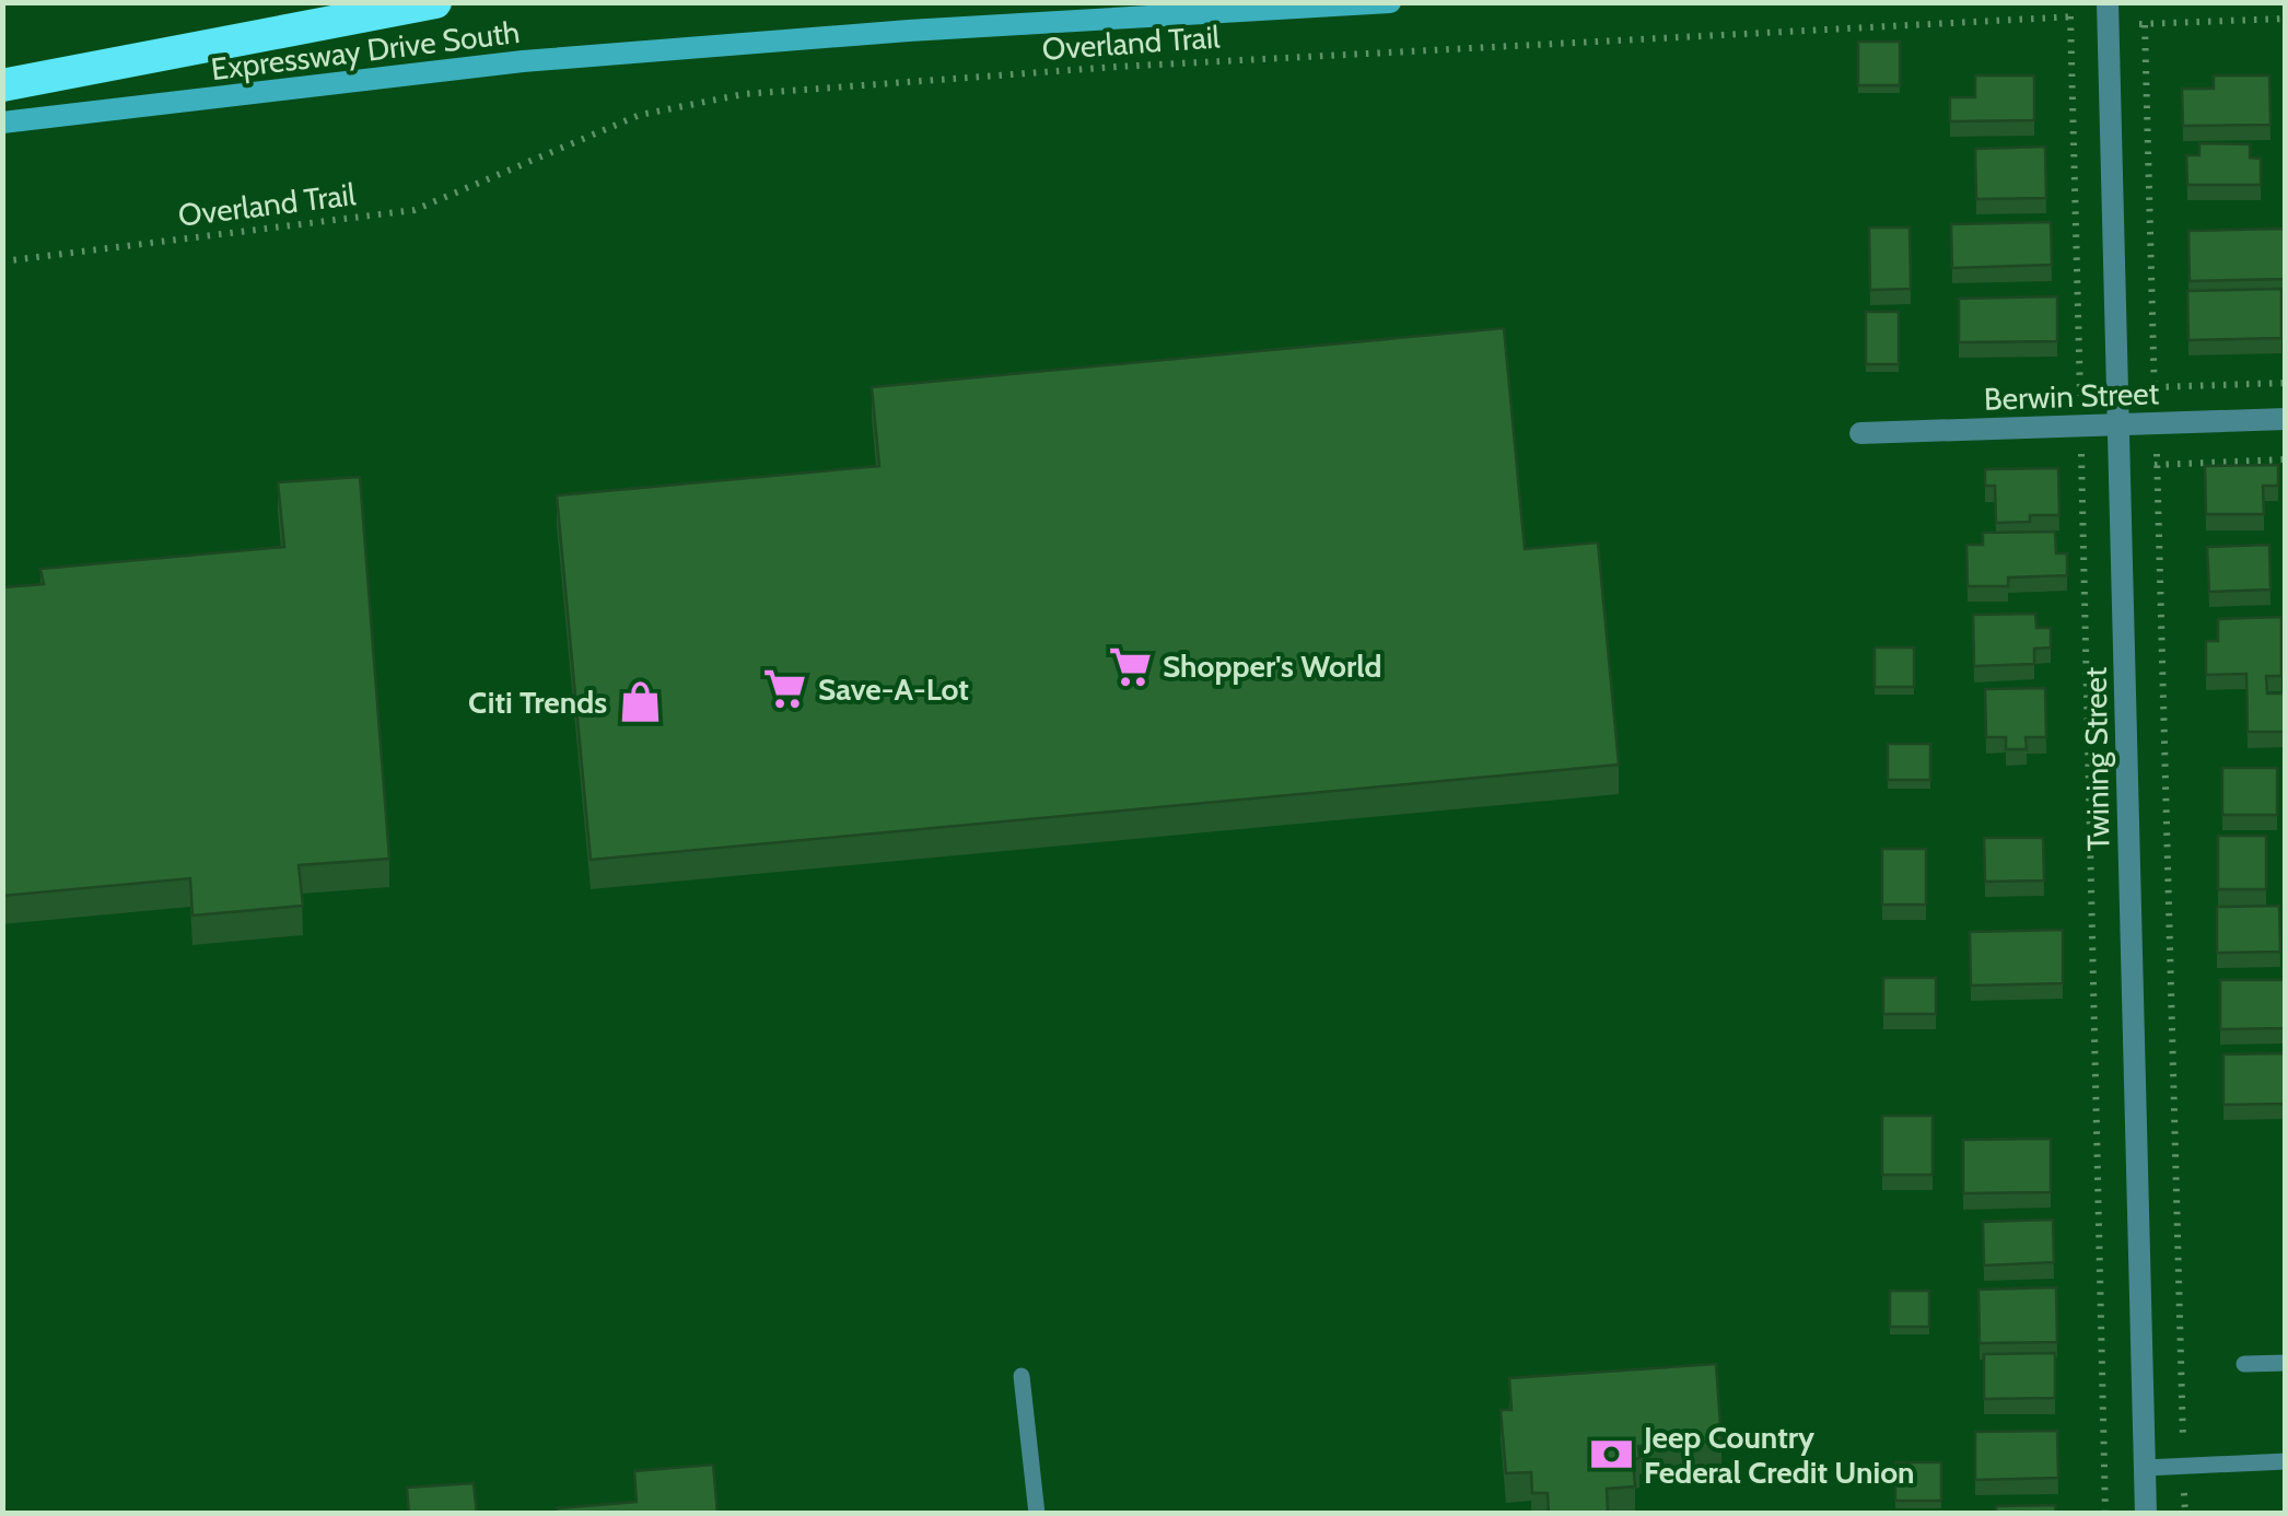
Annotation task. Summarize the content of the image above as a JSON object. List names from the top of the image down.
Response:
{
  "streets": {
    "main road": ["Expressway Drive South"],
    "street": ["Berwin Street", "Twining Street"],
    "path": ["Overland Trail"]
  },
  "crossings": [
    ["Overland Trail", "Twining Street"],
    ["Berwin Street", "Twining Street"]
  ],
  "places": {
    "supermarket": ["Shopper's World", "Save-A-Lot"],
    "shop": ["Citi Trends"],
    "bank": ["Jeep Country Federal Credit Union"]
  }
}
